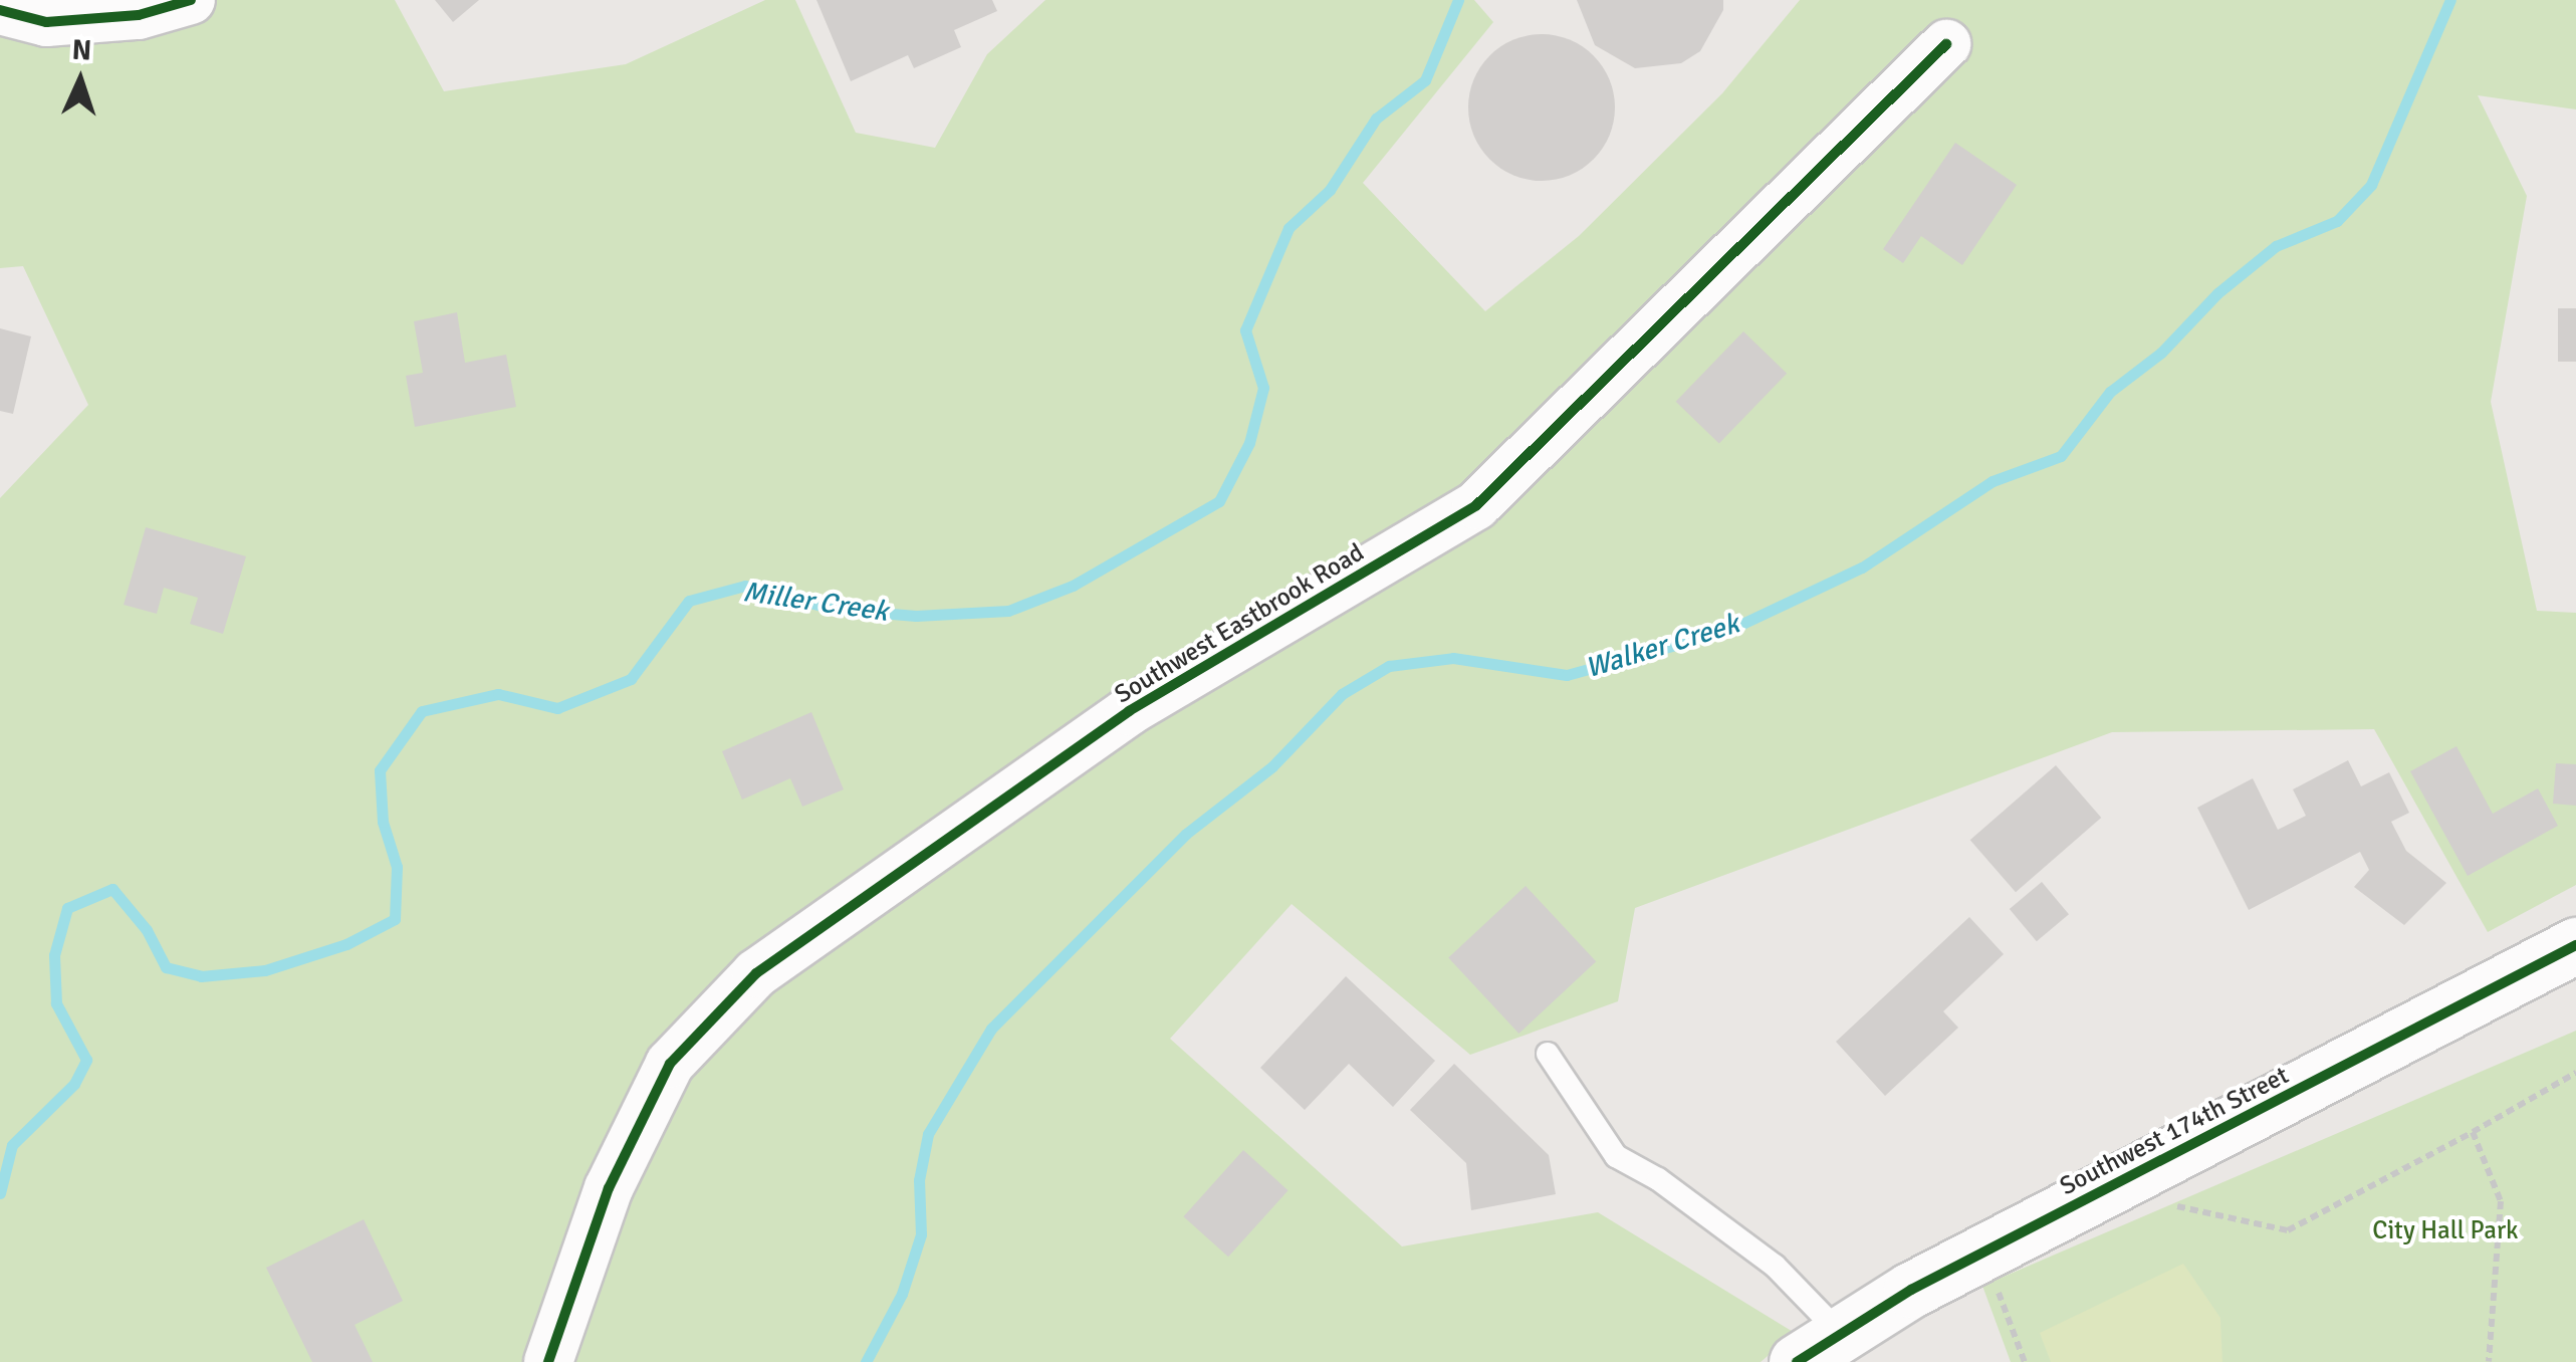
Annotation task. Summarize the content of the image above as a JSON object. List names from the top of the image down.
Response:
{
  "streets": {
    "street": ["Southwest Eastbrook Road", "Southwest 174th Street"]
  },
  "water": ["Miller Creek", "Walker Creek"],
  "parks": ["City Hall Park"],
  "north": "top"
}
